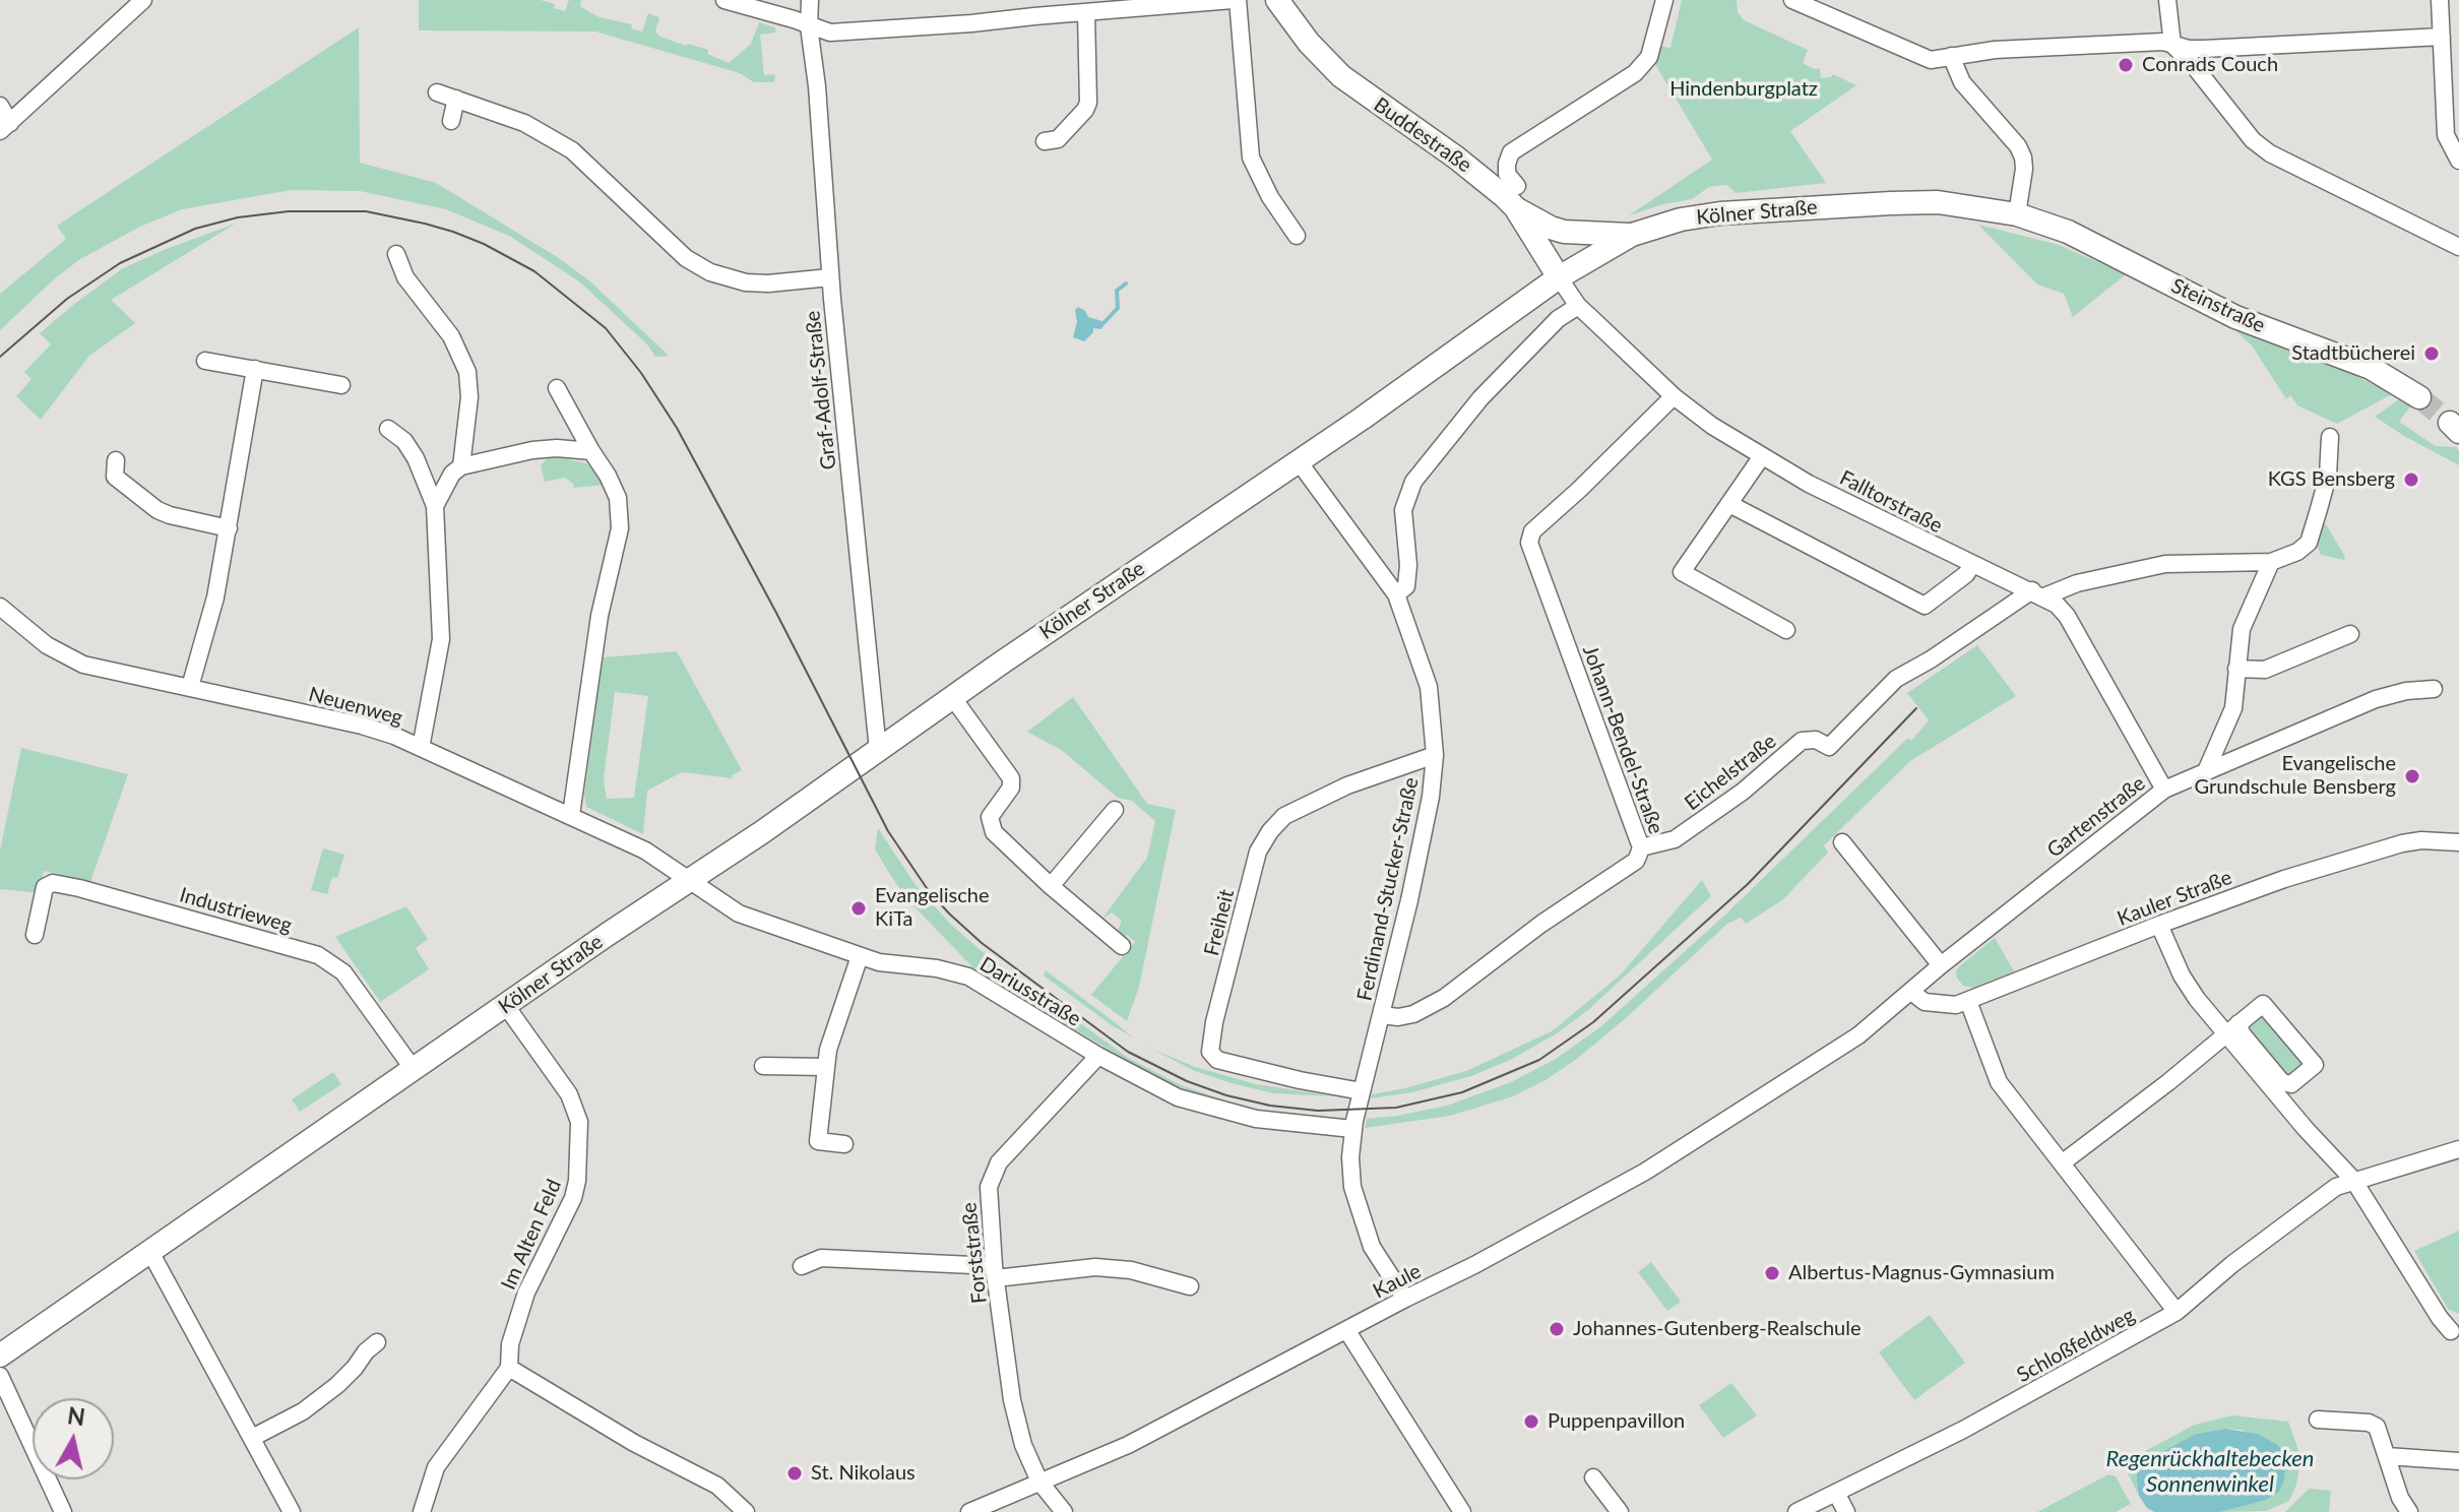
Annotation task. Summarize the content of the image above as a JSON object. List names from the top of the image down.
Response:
{
  "streets": {
    "main road": ["Buddestraße", "Kölner Straße", "Steinstraße"],
    "street": [
      "Graf-Adolf-Straße",
      "Falltorstraße",
      "Neuenweg",
      "Johann-Bendel-Straße",
      "Eichelstraße",
      "Gartenstraße",
      "Ferdinand-Stucker-Straße",
      "Kauler Straße",
      "Industrieweg",
      "Freiheit",
      "Dariusstraße",
      "Im Alten Feld",
      "Forststraße",
      "Kaule",
      "Schloßfeldweg"
    ]
  },
  "crossings": [
    ["Buddestraße", "Kölner Straße"],
    ["Buddestraße", "Falltorstraße"],
    ["Kölner Straße", "Steinstraße"],
    ["Kölner Straße", "Graf-Adolf-Straße"],
    ["Kölner Straße", "Falltorstraße"],
    ["Kölner Straße", "Neuenweg"],
    ["Kölner Straße", "Ferdinand-Stucker-Straße"],
    ["Kölner Straße", "Industrieweg"],
    ["Kölner Straße", "Dariusstraße"],
    ["Kölner Straße", "Im Alten Feld"],
    ["Falltorstraße", "Johann-Bendel-Straße"],
    ["Falltorstraße", "Eichelstraße"],
    ["Falltorstraße", "Gartenstraße"],
    ["Neuenweg", "Dariusstraße"],
    ["Johann-Bendel-Straße", "Eichelstraße"],
    ["Johann-Bendel-Straße", "Ferdinand-Stucker-Straße"],
    ["Gartenstraße", "Kauler Straße"],
    ["Gartenstraße", "Kaule"],
    ["Ferdinand-Stucker-Straße", "Freiheit"],
    ["Ferdinand-Stucker-Straße", "Dariusstraße"],
    ["Ferdinand-Stucker-Straße", "Kaule"],
    ["Dariusstraße", "Forststraße"],
    ["Forststraße", "Kaule"]
  ],
  "water": ["Regenrückhaltebecken Sonnenwinkel"],
  "parks": ["Hindenburgplatz"],
  "places": [
    "Conrads Couch",
    "Stadtbücherei",
    "KGS Bensberg",
    "Evangelische Grundschule Bensberg",
    "Evangelische KiTa",
    "Albertus-Magnus-Gymnasium",
    "Johannes-Gutenberg-Realschule",
    "Puppenpavillon",
    "St. Nikolaus"
  ],
  "north": "top"
}
